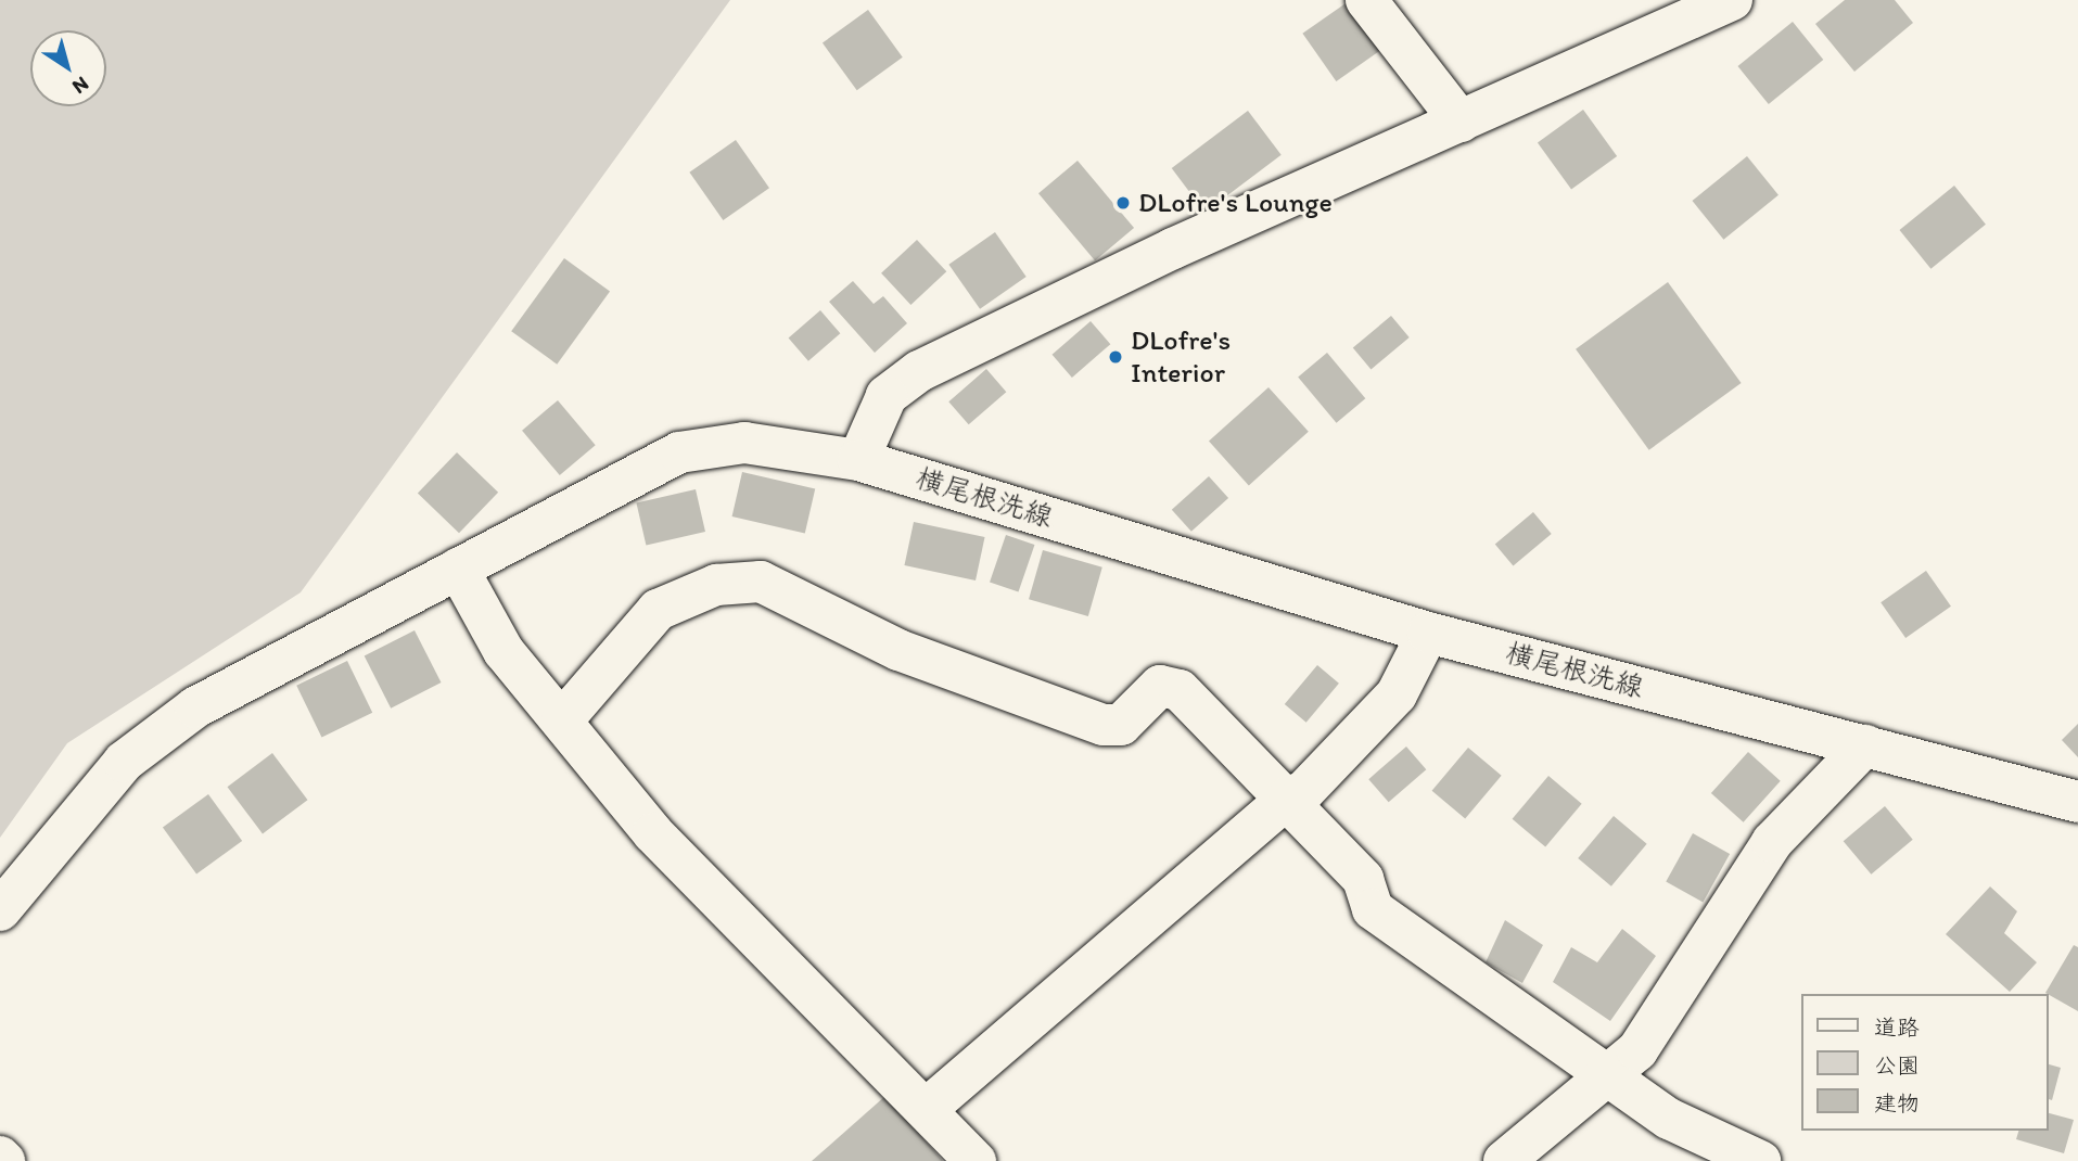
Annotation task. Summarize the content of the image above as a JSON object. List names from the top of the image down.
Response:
{
  "streets": {
    "street": ["横尾根洗線"]
  },
  "places": ["DLofre's Lounge", "DLofre's Interior"],
  "legend": ["道路", "公園", "建物"],
  "north": "bottom right"
}
